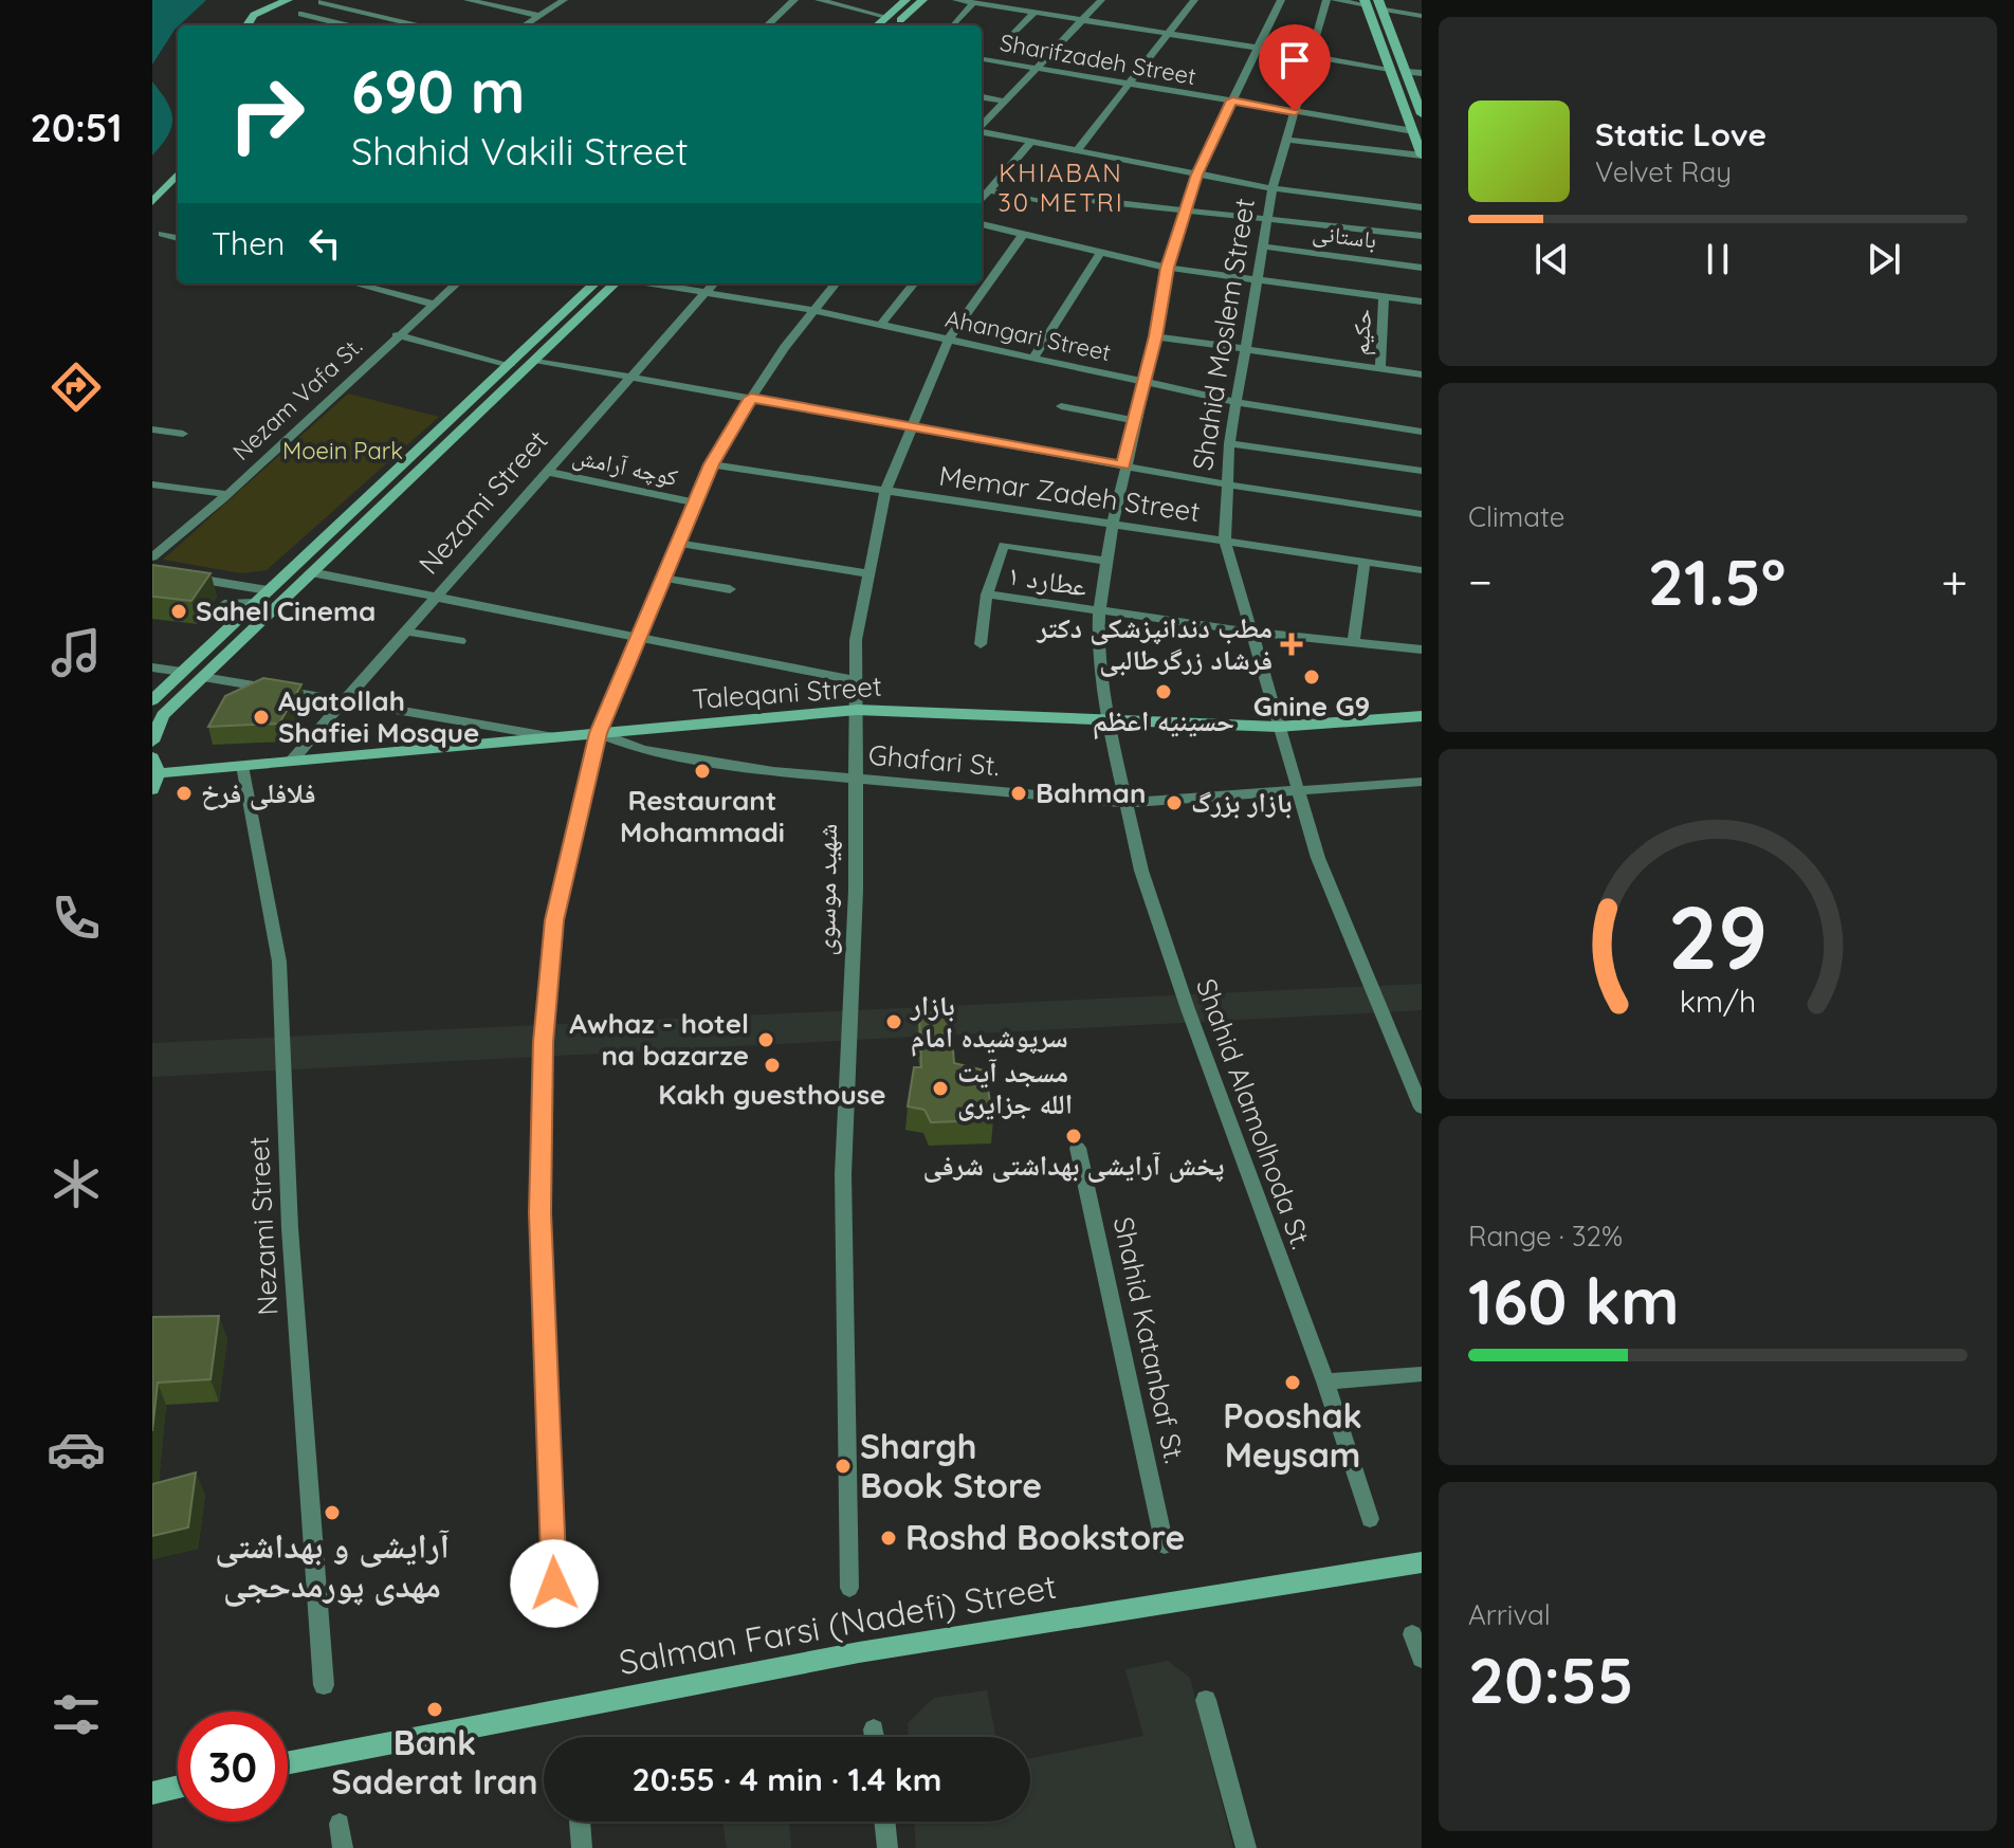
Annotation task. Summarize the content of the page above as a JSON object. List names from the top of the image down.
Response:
{
  "streets": {
    "main road": ["Taleqani Street", "Salman Farsi (Nadefi) Street"],
    "street": [
      "Sharifzadeh Street",
      "باستانی",
      "حکیم",
      "Shahid Moslem Street",
      "Ahangari Street",
      "Nezam Vafa St.",
      "کوچه آرامش",
      "Memar Zadeh Street",
      "Nezami Street",
      "عطارد ۱",
      "Ghafari St.",
      "شهید موسوی",
      "Shahid Alamolhoda St.",
      "Shahid Katanbaf St."
    ]
  },
  "crossings": [
    ["Sharifzadeh Street", "Shahid Moslem Street"],
    ["Sharifzadeh Street", "Shahid Alamolhoda St."],
    ["باستانی", "Shahid Moslem Street"],
    ["Shahid Moslem Street", "Ahangari Street"],
    ["Shahid Moslem Street", "Memar Zadeh Street"],
    ["Shahid Moslem Street", "عطارد ۱"],
    ["Shahid Moslem Street", "Taleqani Street"],
    ["Shahid Moslem Street", "Ghafari St."],
    ["Ahangari Street", "Nezami Street"],
    ["Ahangari Street", "شهید موسوی"],
    ["Ahangari Street", "Shahid Alamolhoda St."],
    ["کوچه آرامش", "Nezami Street"],
    ["Memar Zadeh Street", "شهید موسوی"],
    ["Memar Zadeh Street", "Shahid Alamolhoda St."],
    ["Nezami Street", "Taleqani Street"],
    ["عطارد ۱", "Shahid Alamolhoda St."],
    ["Taleqani Street", "Ghafari St."],
    ["Taleqani Street", "شهید موسوی"],
    ["Taleqani Street", "Shahid Alamolhoda St."],
    ["Ghafari St.", "شهید موسوی"],
    ["Ghafari St.", "Shahid Alamolhoda St."]
  ],
  "districts": ["KHIABAN 30 METRI"],
  "parks": ["Moein Park"],
  "places": {
    "other": [
      "Sahel Cinema",
      "Gnine G9",
      "حسینیه اعظم",
      "Ayatollah Shafiei Mosque",
      "Restaurant Mohammadi",
      "فلافلی فرخ",
      "Bahman",
      "بازار بزرگ",
      "بازار سرپوشیده امام",
      "Awhaz - hotel na bazarze",
      "Kakh guesthouse",
      "مسجد آیت الله جزایری",
      "پخش آرایشی بهداشتی شرفی",
      "Pooshak Meysam",
      "Shargh Book Store",
      "آرایشی و بهداشتی مهدی پورمدحجی",
      "Roshd Bookstore",
      "Bank Saderat Iran"
    ],
    "health": ["مطب دندانپزشکی دکتر فرشاد زرگرطالبی"]
  },
  "page": {
    "tabs": "20:51",
    "turn": ["690 m", "Shahid Vakili Street"],
    "song": ["Static Love", "Velvet Ray"],
    "then": "Then",
    "tile": [
      "Climate",
      ["Range · 32%", "160 km"],
      ["Arrival", "20:55"]
    ],
    "heat": ["−", "21.5°", "+"],
    "limit": "30",
    "trip": "20:55 · 4 min · 1.4 km",
    "gauge": ["29", "km/h"]
  }
}
